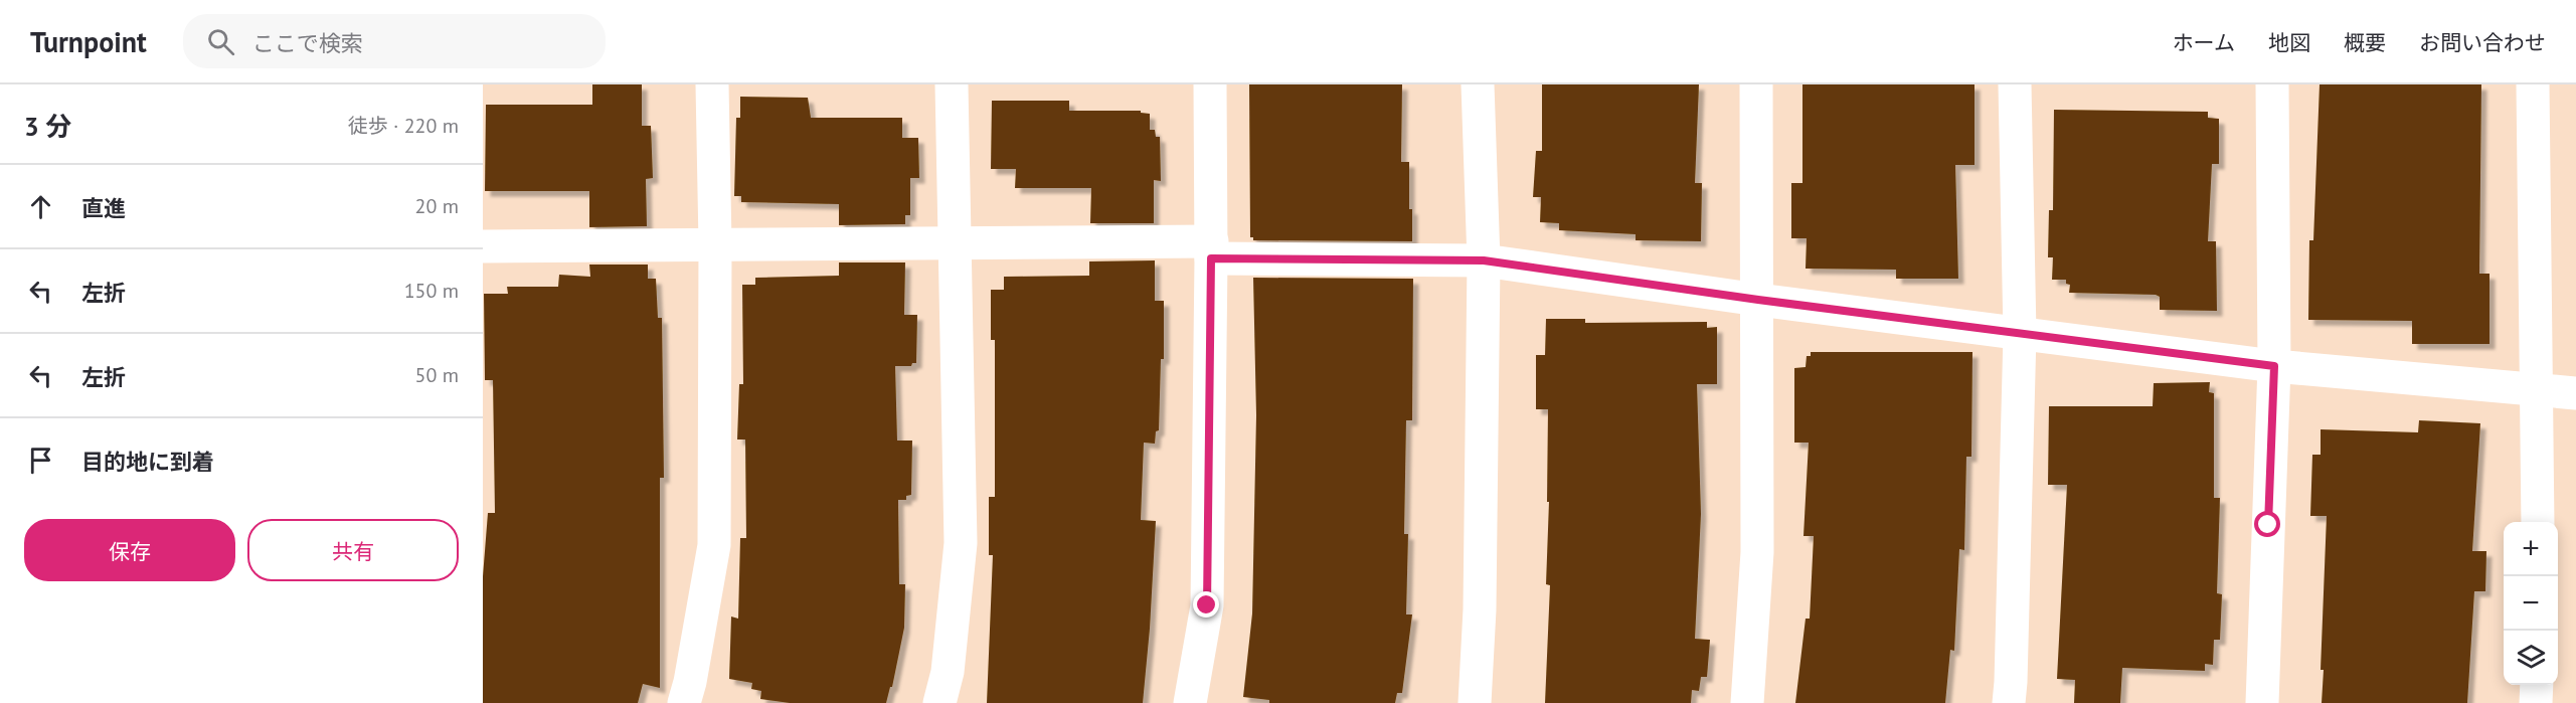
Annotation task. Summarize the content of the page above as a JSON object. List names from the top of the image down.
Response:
{
  "page": {
    "header": "Turnpoint",
    "search": "ここで検索",
    "nav": [
      "ホーム",
      "地図",
      "概要",
      "お問い合わせ"
    ],
    "heading": ["3 分", "徒歩 · 220 m"],
    "list": [
      ["直進", "20 m"],
      ["左折", "150 m"],
      ["左折", "50 m"],
      "目的地に到着"
    ],
    "buttons": ["保存", "共有"],
    "map_buttons": ["+", "−"]
  }
}
